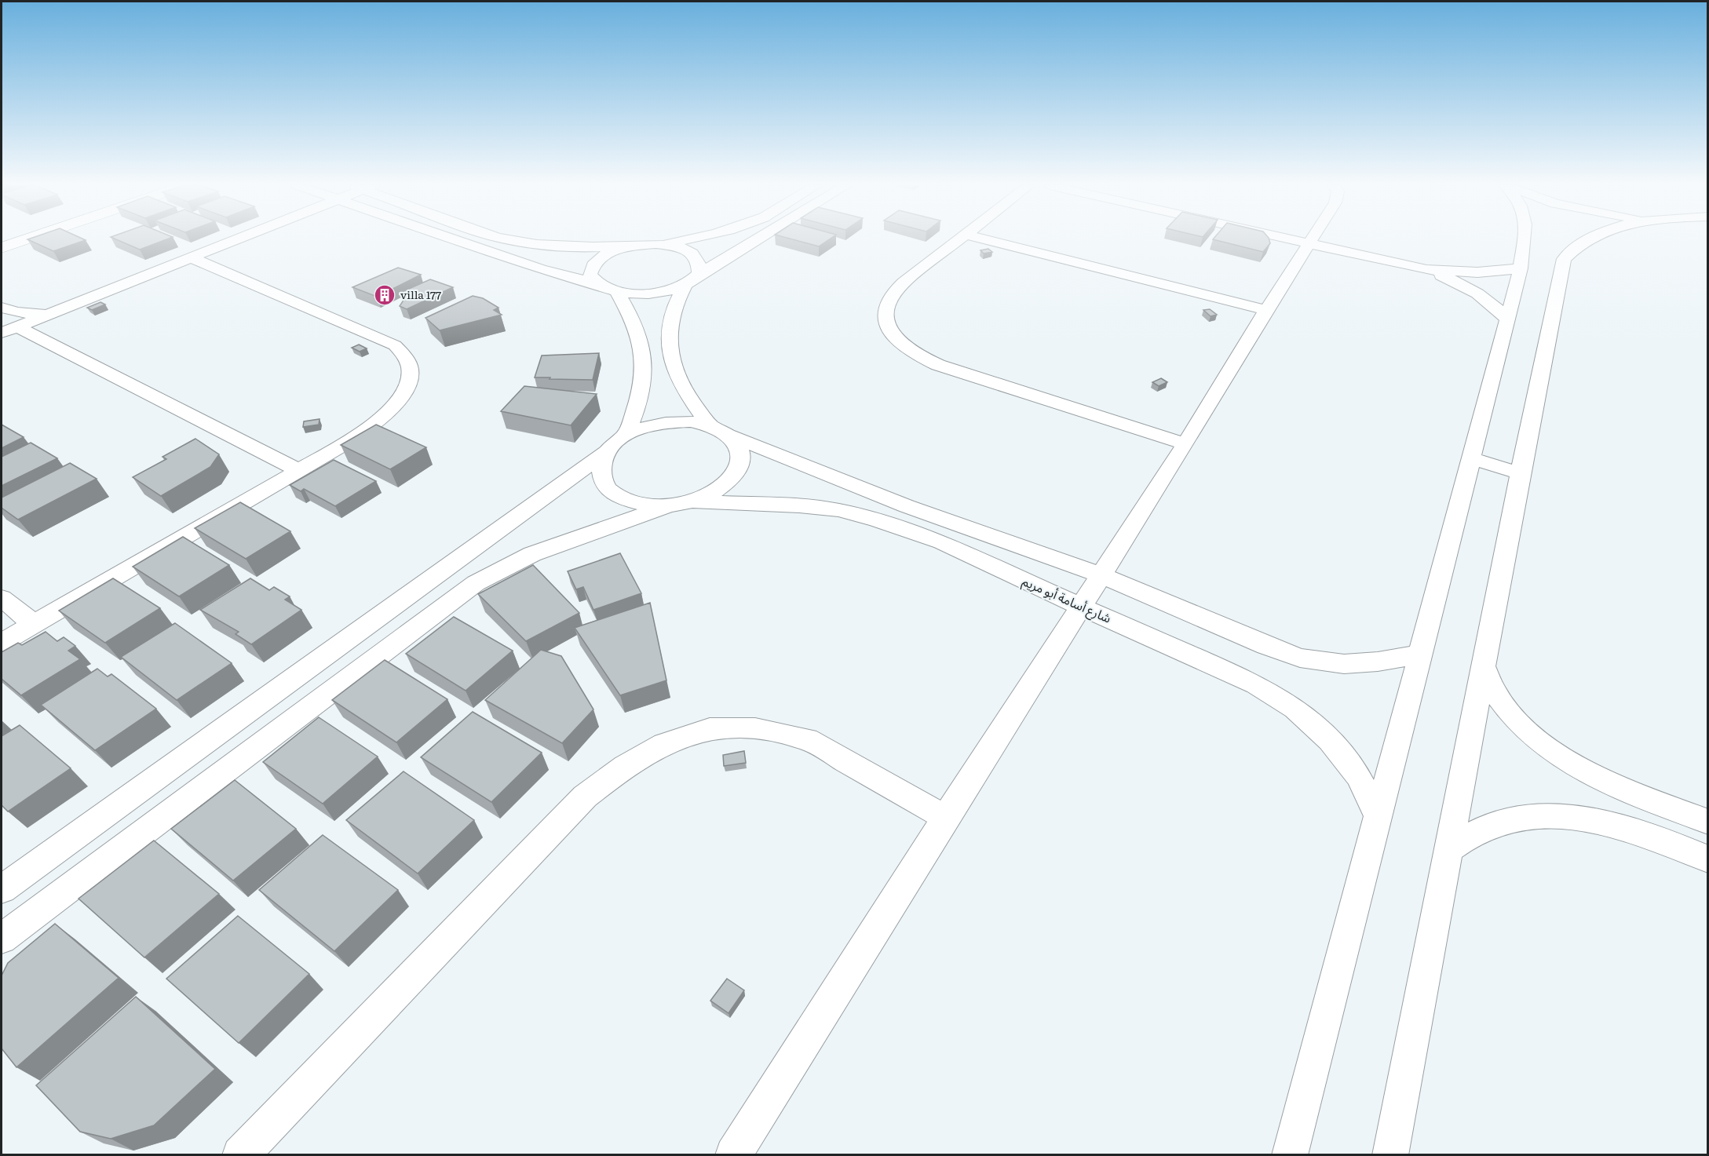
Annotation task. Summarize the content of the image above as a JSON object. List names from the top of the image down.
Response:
{
  "streets": {
    "street": ["شارع أسامة أبو مريم"]
  },
  "places": {
    "building": ["villa 177"]
  }
}
